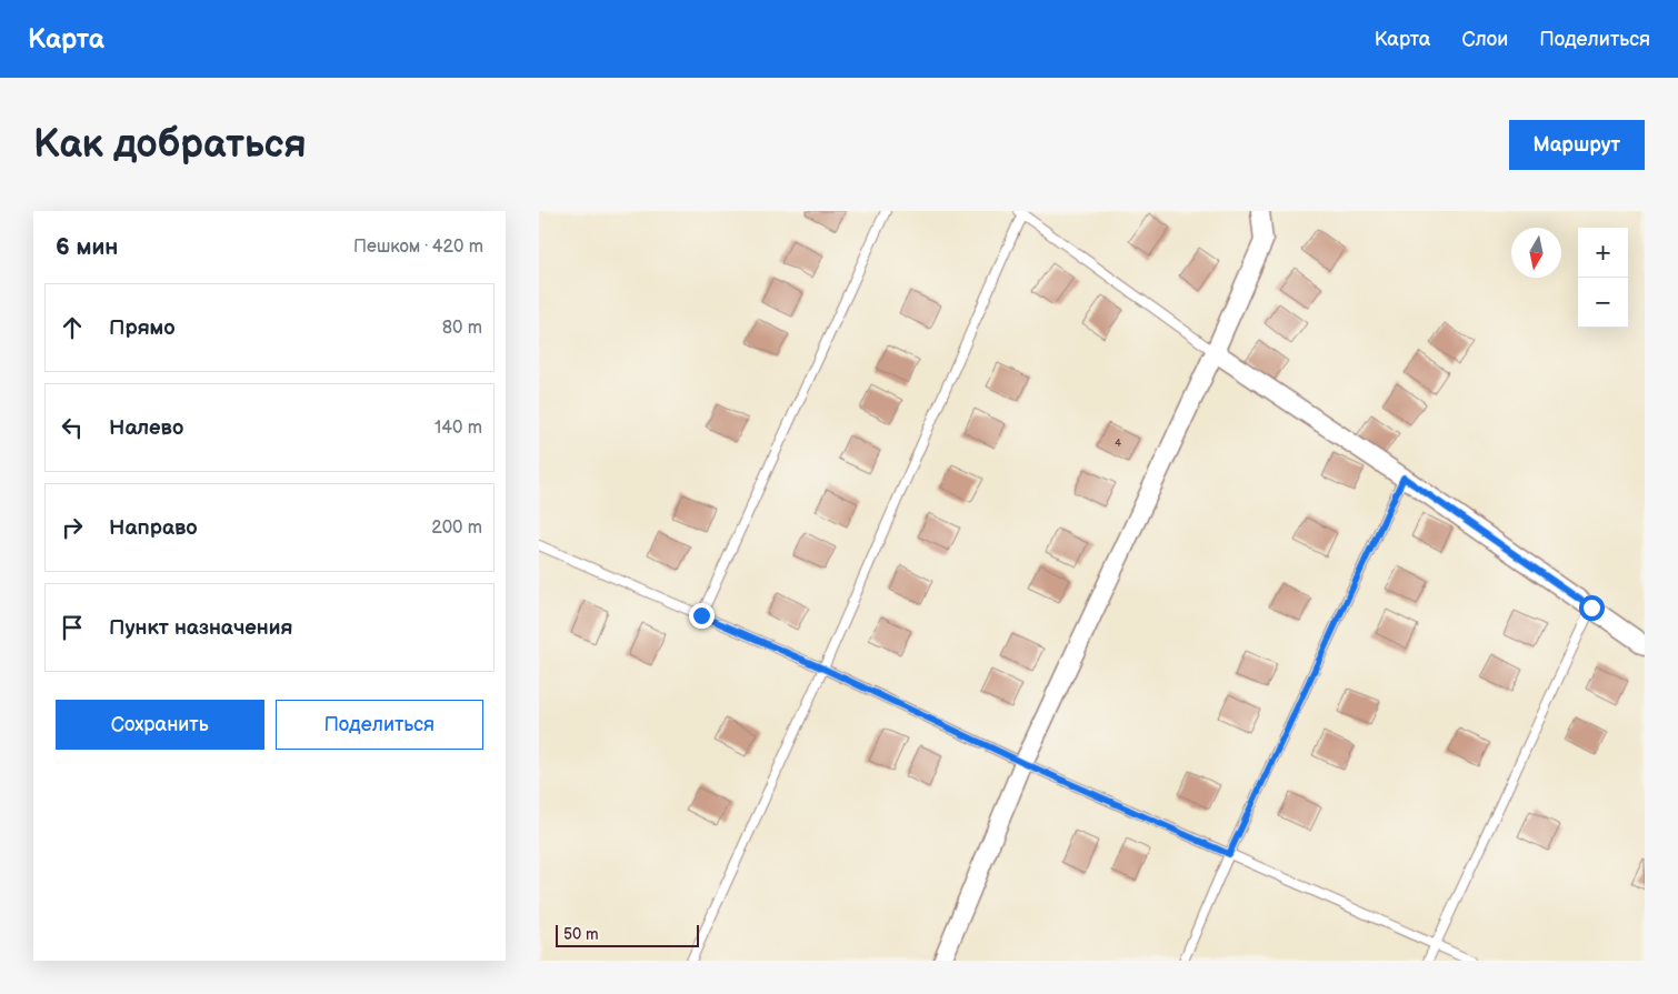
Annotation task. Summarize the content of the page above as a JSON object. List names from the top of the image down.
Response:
{
  "house_numbers": ["4"],
  "scale_bar": "50 m",
  "north": "bottom",
  "page": {
    "header": "Карта",
    "nav": ["Карта", "Слои", "Поделиться"],
    "buttons": [
      "Маршрут",
      ["Сохранить", "Поделиться"]
    ],
    "title": "Как добраться",
    "heading": ["6 мин", "Пешком · 420 m"],
    "map_buttons": ["+", "−"],
    "list": [
      ["Прямо", "80 m"],
      ["Налево", "140 m"],
      ["Направо", "200 m"],
      "Пункт назначения"
    ],
    "scale": "50 m"
  }
}
